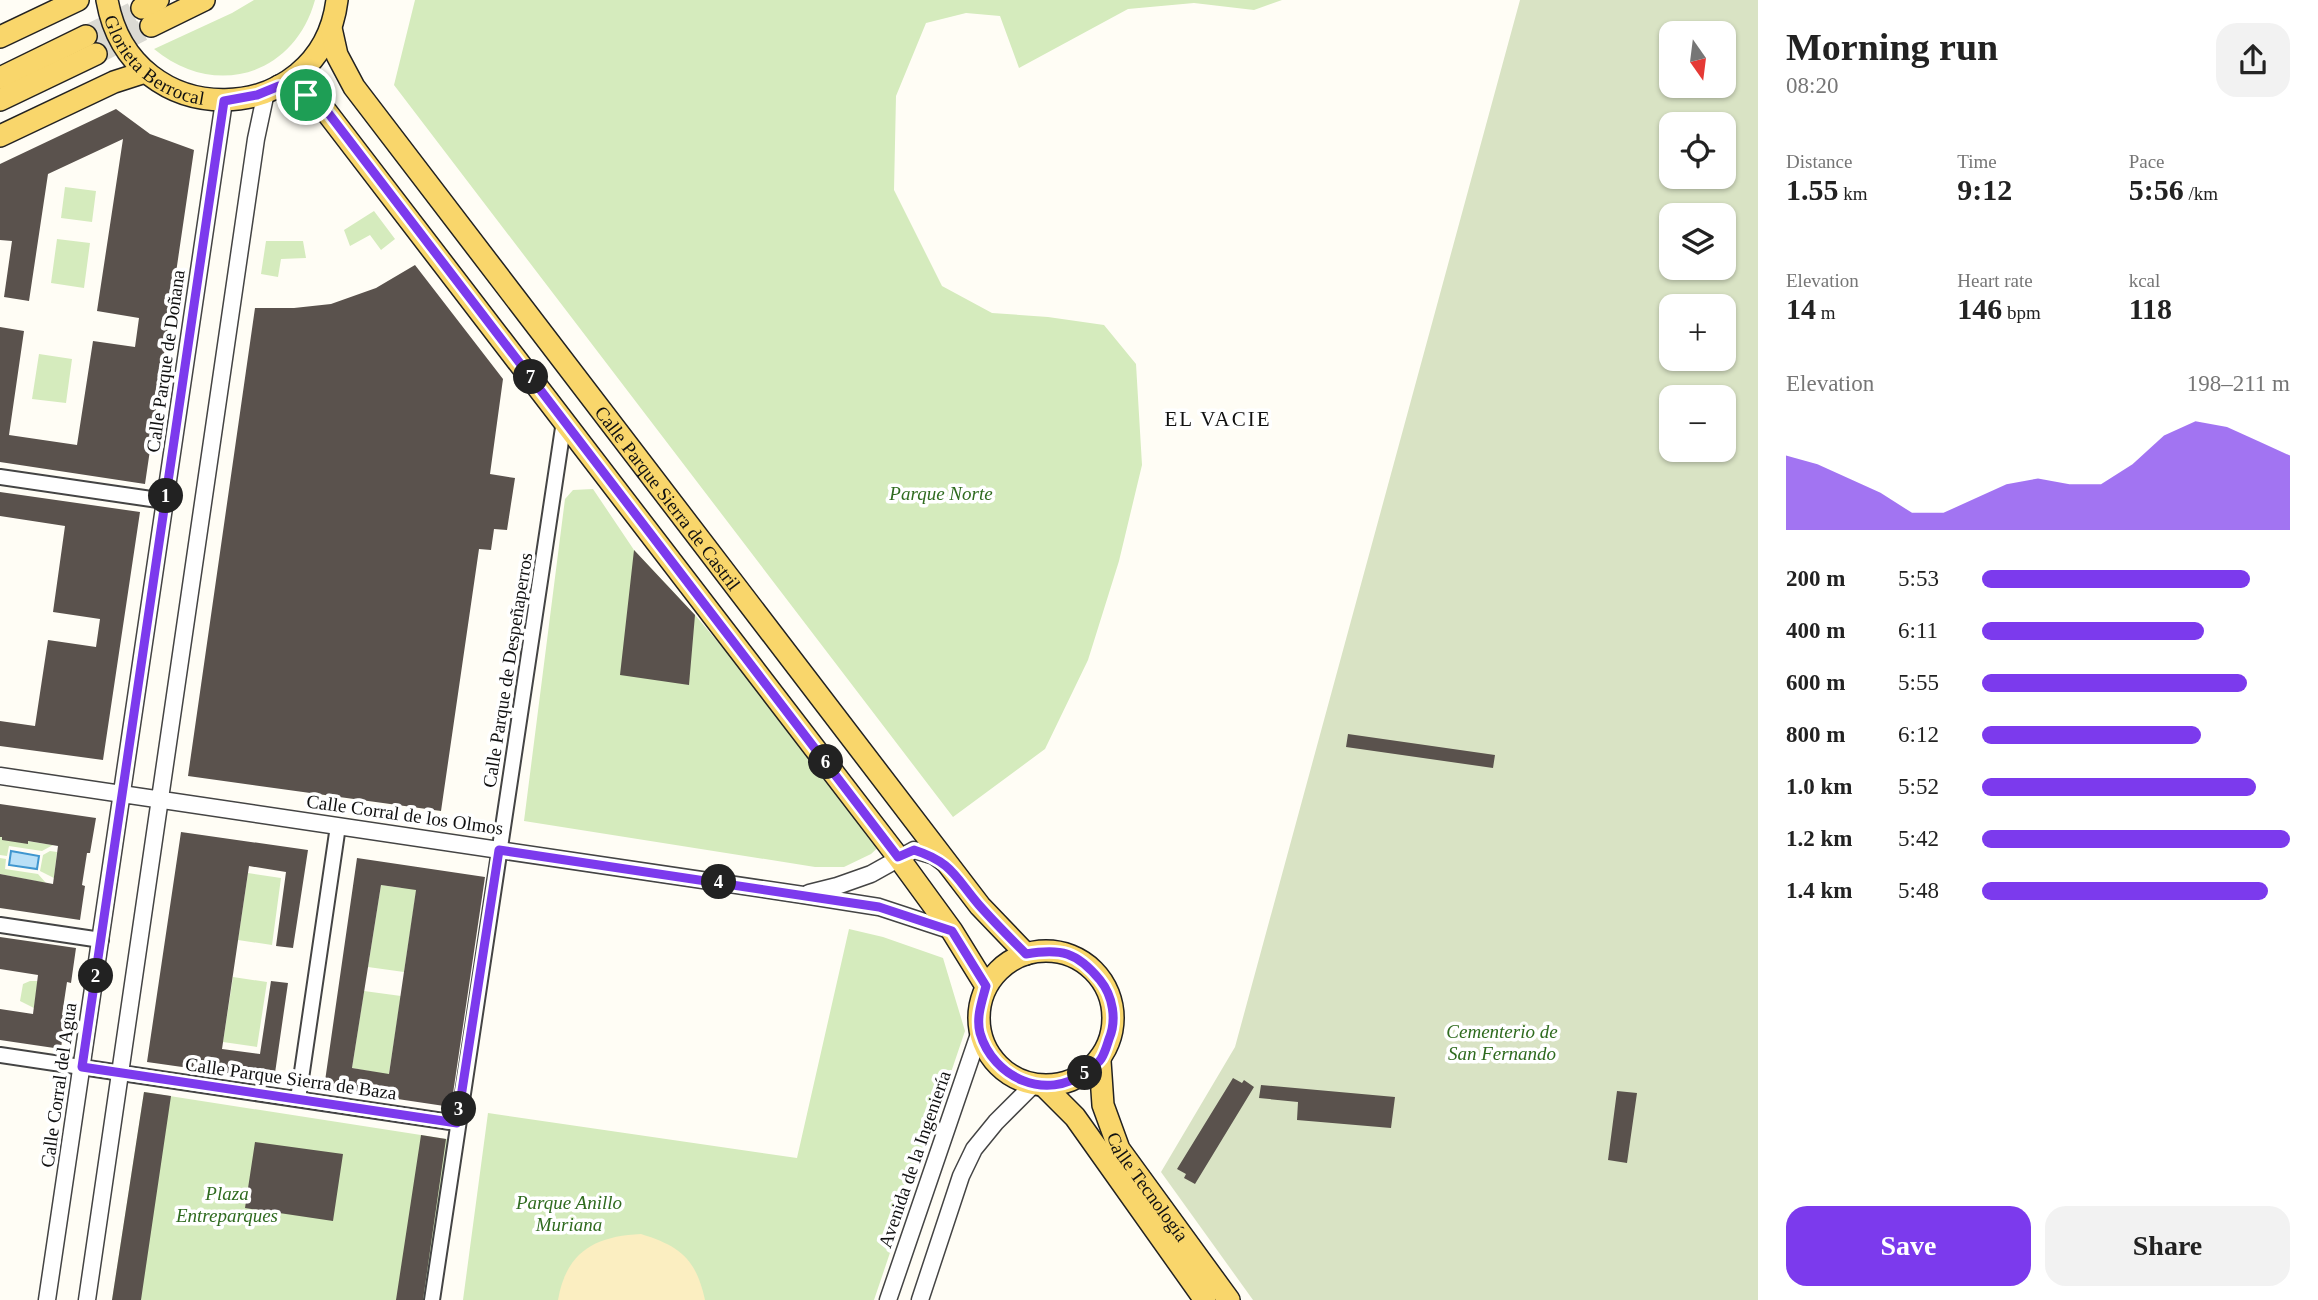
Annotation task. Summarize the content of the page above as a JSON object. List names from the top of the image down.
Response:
{
  "streets": {
    "main road": ["Glorieta Berrocal", "Calle Parque Sierra de Castril", "Calle Tecnología"],
    "street": [
      "Calle Parque de Doñana",
      "Calle Parque de Despeñaperros",
      "Calle Corral de los Olmos",
      "Calle Parque Sierra de Baza",
      "Calle Corral del Agua",
      "Avenida de la Ingeniería"
    ]
  },
  "crossings": [
    ["Glorieta Berrocal", "Calle Parque de Doñana"],
    ["Glorieta Berrocal", "Calle Parque Sierra de Castril"],
    ["Calle Parque de Doñana", "Calle Corral de los Olmos"],
    ["Calle Parque de Doñana", "Calle Corral del Agua"],
    ["Calle Parque Sierra de Castril", "Calle Parque de Despeñaperros"],
    ["Calle Parque Sierra de Castril", "Calle Corral de los Olmos"],
    ["Calle Parque Sierra de Castril", "Avenida de la Ingeniería"],
    ["Calle Parque Sierra de Castril", "Calle Tecnología"],
    ["Calle Parque de Despeñaperros", "Calle Corral de los Olmos"],
    ["Calle Parque de Despeñaperros", "Calle Parque Sierra de Baza"],
    ["Calle Corral de los Olmos", "Calle Corral del Agua"],
    ["Calle Parque Sierra de Baza", "Calle Corral del Agua"],
    ["Avenida de la Ingeniería", "Calle Tecnología"]
  ],
  "districts": ["EL VACIE"],
  "parks": [
    "Parque Norte",
    "Cementerio de San Fernando",
    "Plaza Entreparques",
    "Parque Anillo Muriana"
  ],
  "north": "bottom",
  "page": {
    "heading": ["Morning run", "08:20"],
    "map_buttons": ["+", "−"],
    "stats": [
      ["Distance", "1.55 km"],
      ["Time", "9:12"],
      ["Pace", "5:56 /km"],
      ["Elevation", "14 m"],
      ["Heart rate", "146 bpm"],
      ["kcal", "118"]
    ],
    "chart": ["Elevation", "198–211 m"],
    "pins": [
      "7",
      "1",
      "6",
      "4",
      "2",
      "5",
      "3"
    ],
    "list": [
      {
        "name": "200 m",
        "note": "5:53"
      },
      {
        "name": "400 m",
        "note": "6:11"
      },
      {
        "name": "600 m",
        "note": "5:55"
      },
      {
        "name": "800 m",
        "note": "6:12"
      },
      {
        "name": "1.0 km",
        "note": "5:52"
      },
      {
        "name": "1.2 km",
        "note": "5:42"
      },
      {
        "name": "1.4 km",
        "note": "5:48"
      }
    ],
    "buttons": ["Save", "Share"]
  }
}
